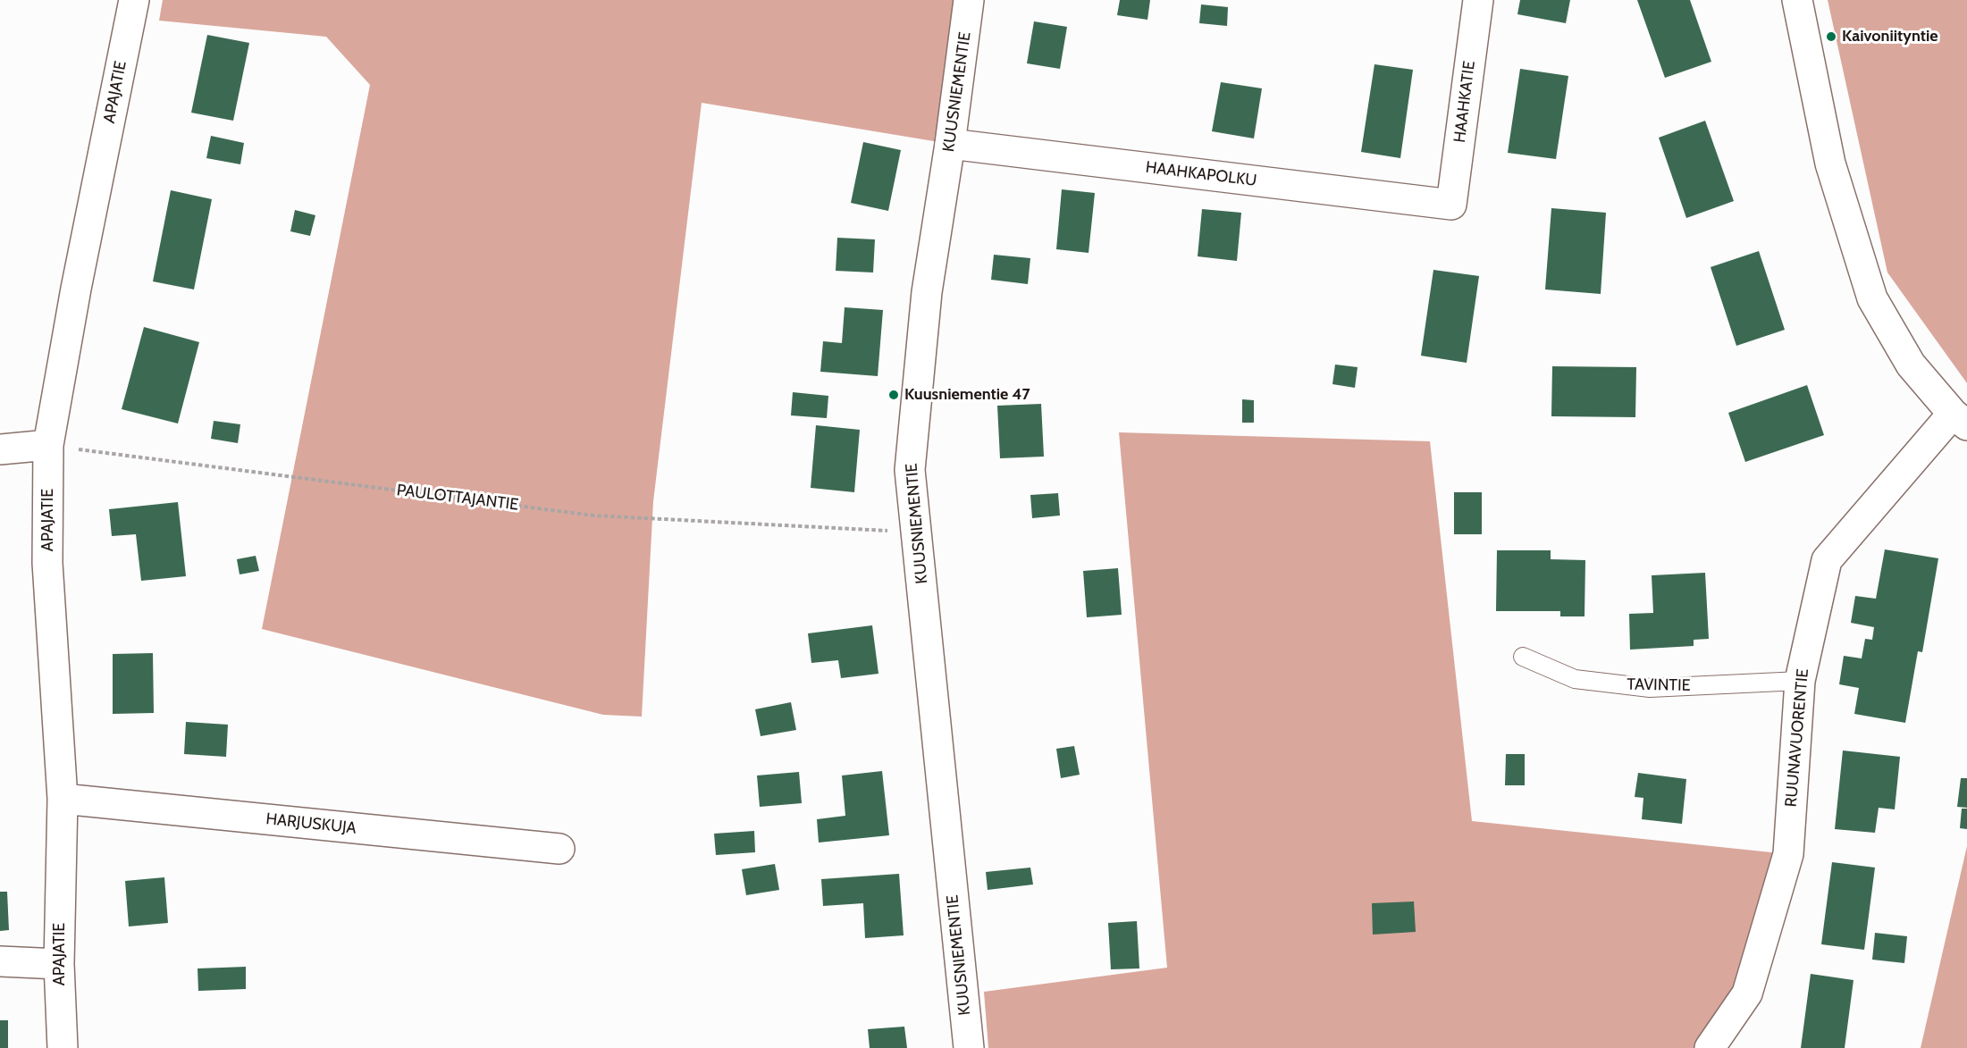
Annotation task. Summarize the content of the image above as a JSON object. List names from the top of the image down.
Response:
{
  "streets": {
    "street": [
      "APAJATIE",
      "KUUSNIEMENTIE",
      "HAAHKATIE",
      "HAAHKAPOLKU",
      "RUUNAVUORENTIE",
      "HARJUSKUJA"
    ],
    "lane": ["TAVINTIE"],
    "path": ["PAULOTTAJANTIE"]
  },
  "crossings": [
    ["APAJATIE", "PAULOTTAJANTIE"],
    ["APAJATIE", "HARJUSKUJA"],
    ["KUUSNIEMENTIE", "HAAHKAPOLKU"],
    ["KUUSNIEMENTIE", "PAULOTTAJANTIE"],
    ["HAAHKATIE", "HAAHKAPOLKU"],
    ["TAVINTIE", "RUUNAVUORENTIE"]
  ],
  "places": ["Kaivoniityntie", "Kuusniementie 47"]
}
